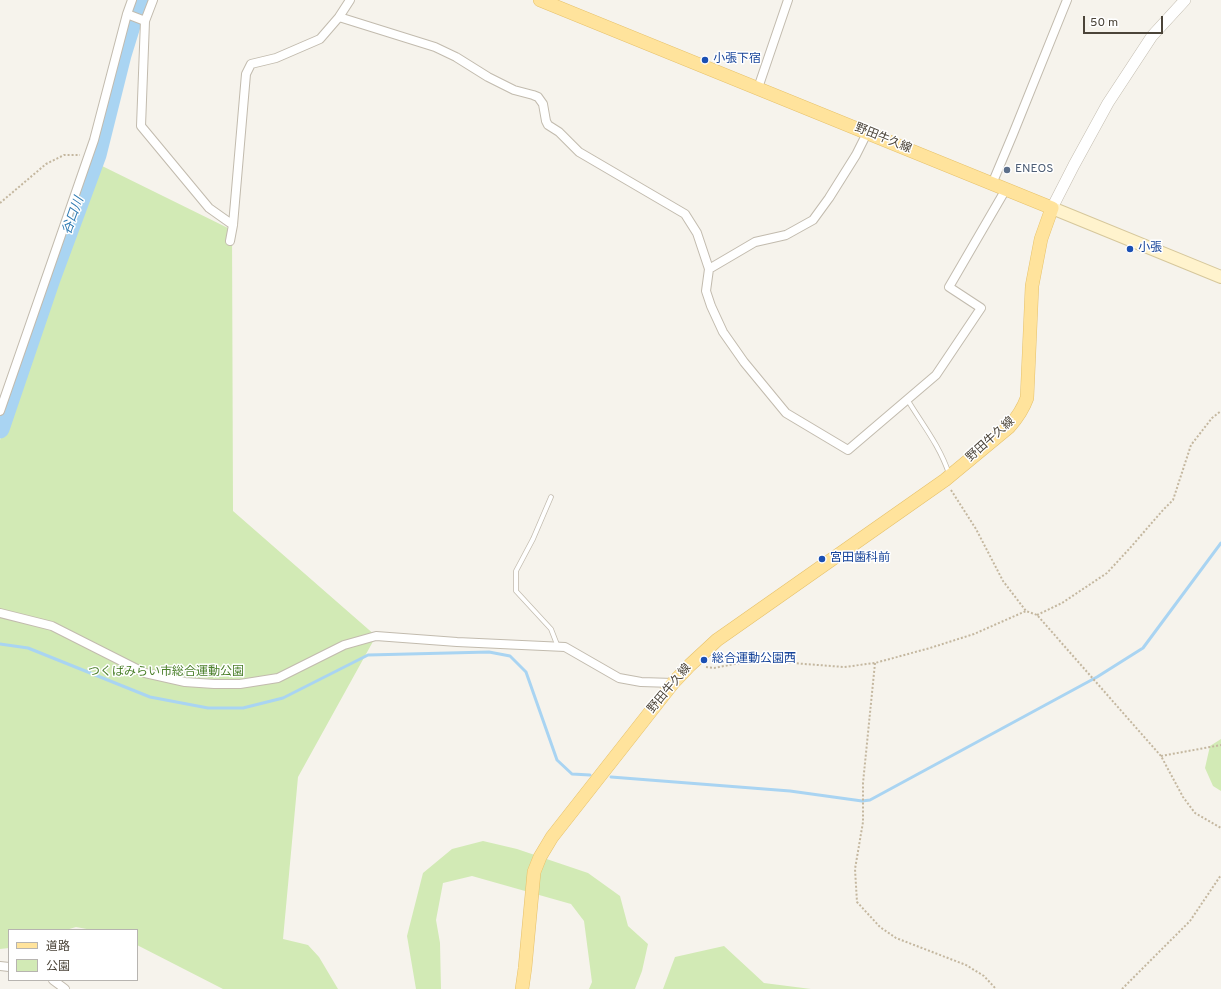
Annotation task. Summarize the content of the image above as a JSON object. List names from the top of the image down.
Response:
{
  "streets": {
    "main road": ["野田牛久線"]
  },
  "water": ["谷口川"],
  "parks": ["つくばみらい市総合運動公園"],
  "places": [
    "小張下宿",
    "ENEOS",
    "小張",
    "宮田歯科前",
    "総合運動公園西"
  ],
  "legend": ["道路", "公園"],
  "scale_bar": "50 m"
}
